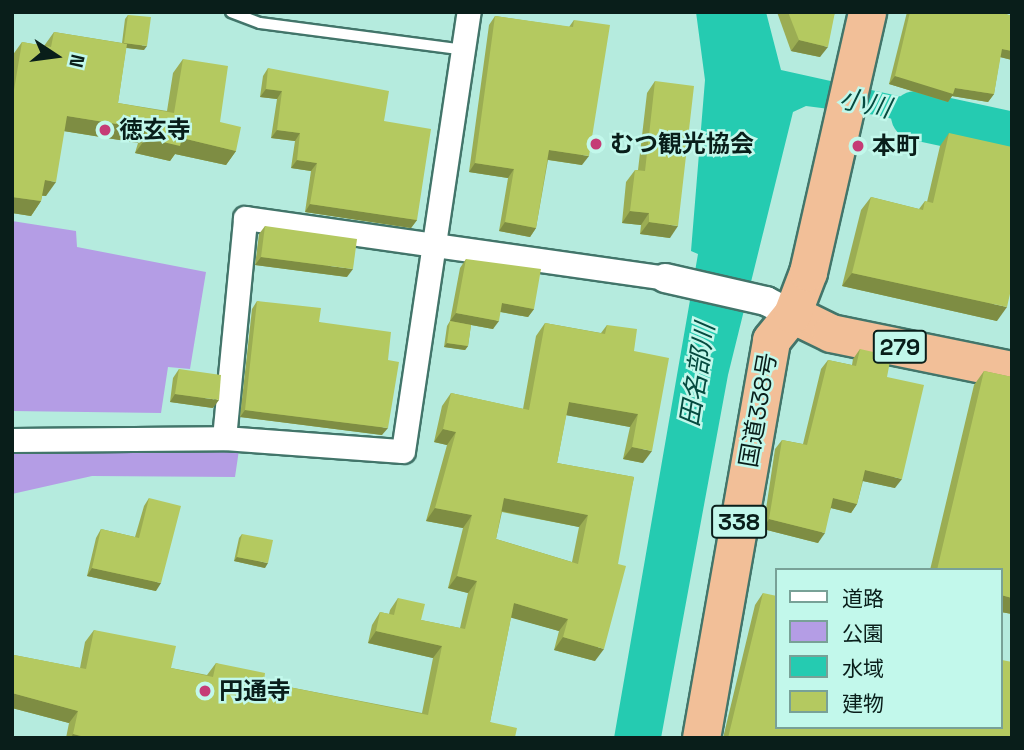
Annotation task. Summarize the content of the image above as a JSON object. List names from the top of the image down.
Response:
{
  "streets": {
    "highway": ["279", "国道338号", "338"]
  },
  "crossings": [
    ["279", "国道338号"]
  ],
  "water": ["小川", "田名部川"],
  "places": [
    "徳玄寺",
    "むつ観光協会",
    "本町",
    "円通寺"
  ],
  "legend": [
    "道路",
    "公園",
    "水域",
    "建物"
  ],
  "north": "right"
}
